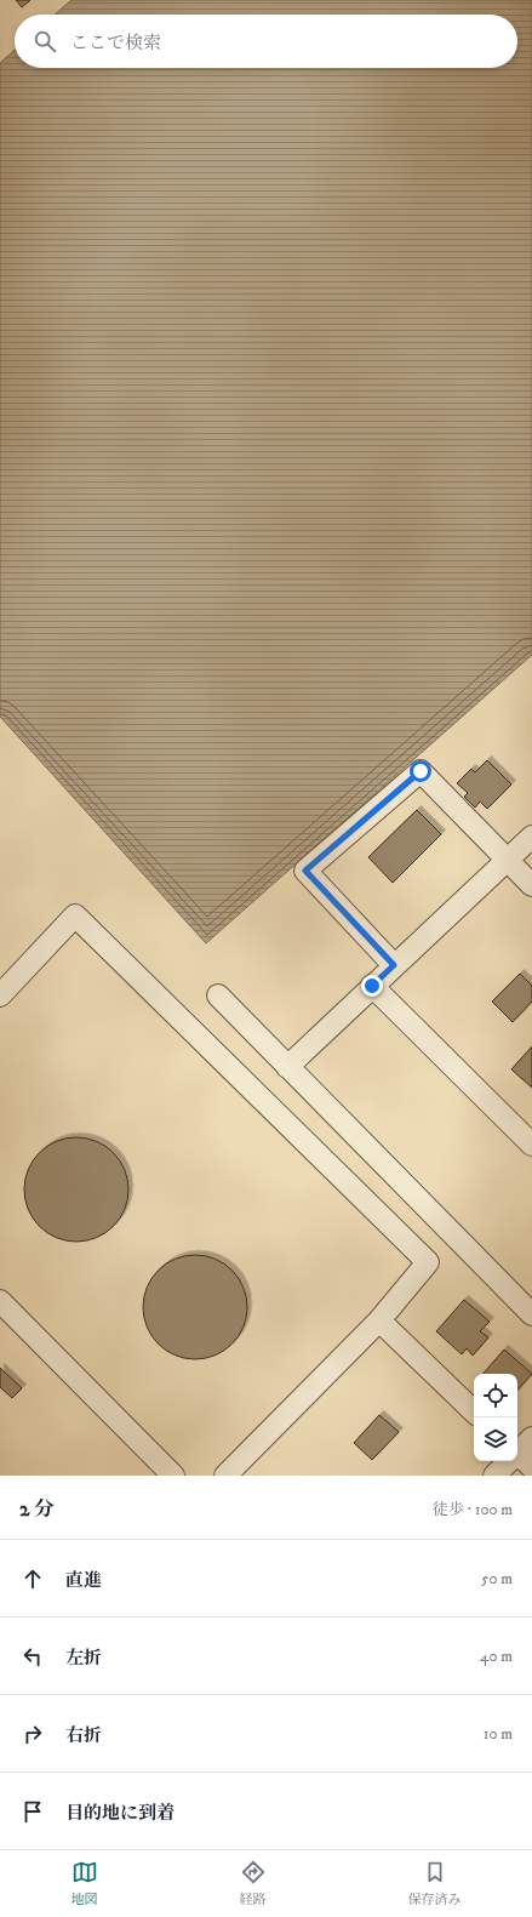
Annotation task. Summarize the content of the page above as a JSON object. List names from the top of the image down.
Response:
{
  "page": {
    "search": "ここで検索",
    "heading": ["2 分", "徒歩 · 100 m"],
    "list": [
      ["直進", "50 m"],
      ["左折", "40 m"],
      ["右折", "10 m"],
      "目的地に到着"
    ],
    "nav": ["地図", "経路", "保存済み"]
  }
}
